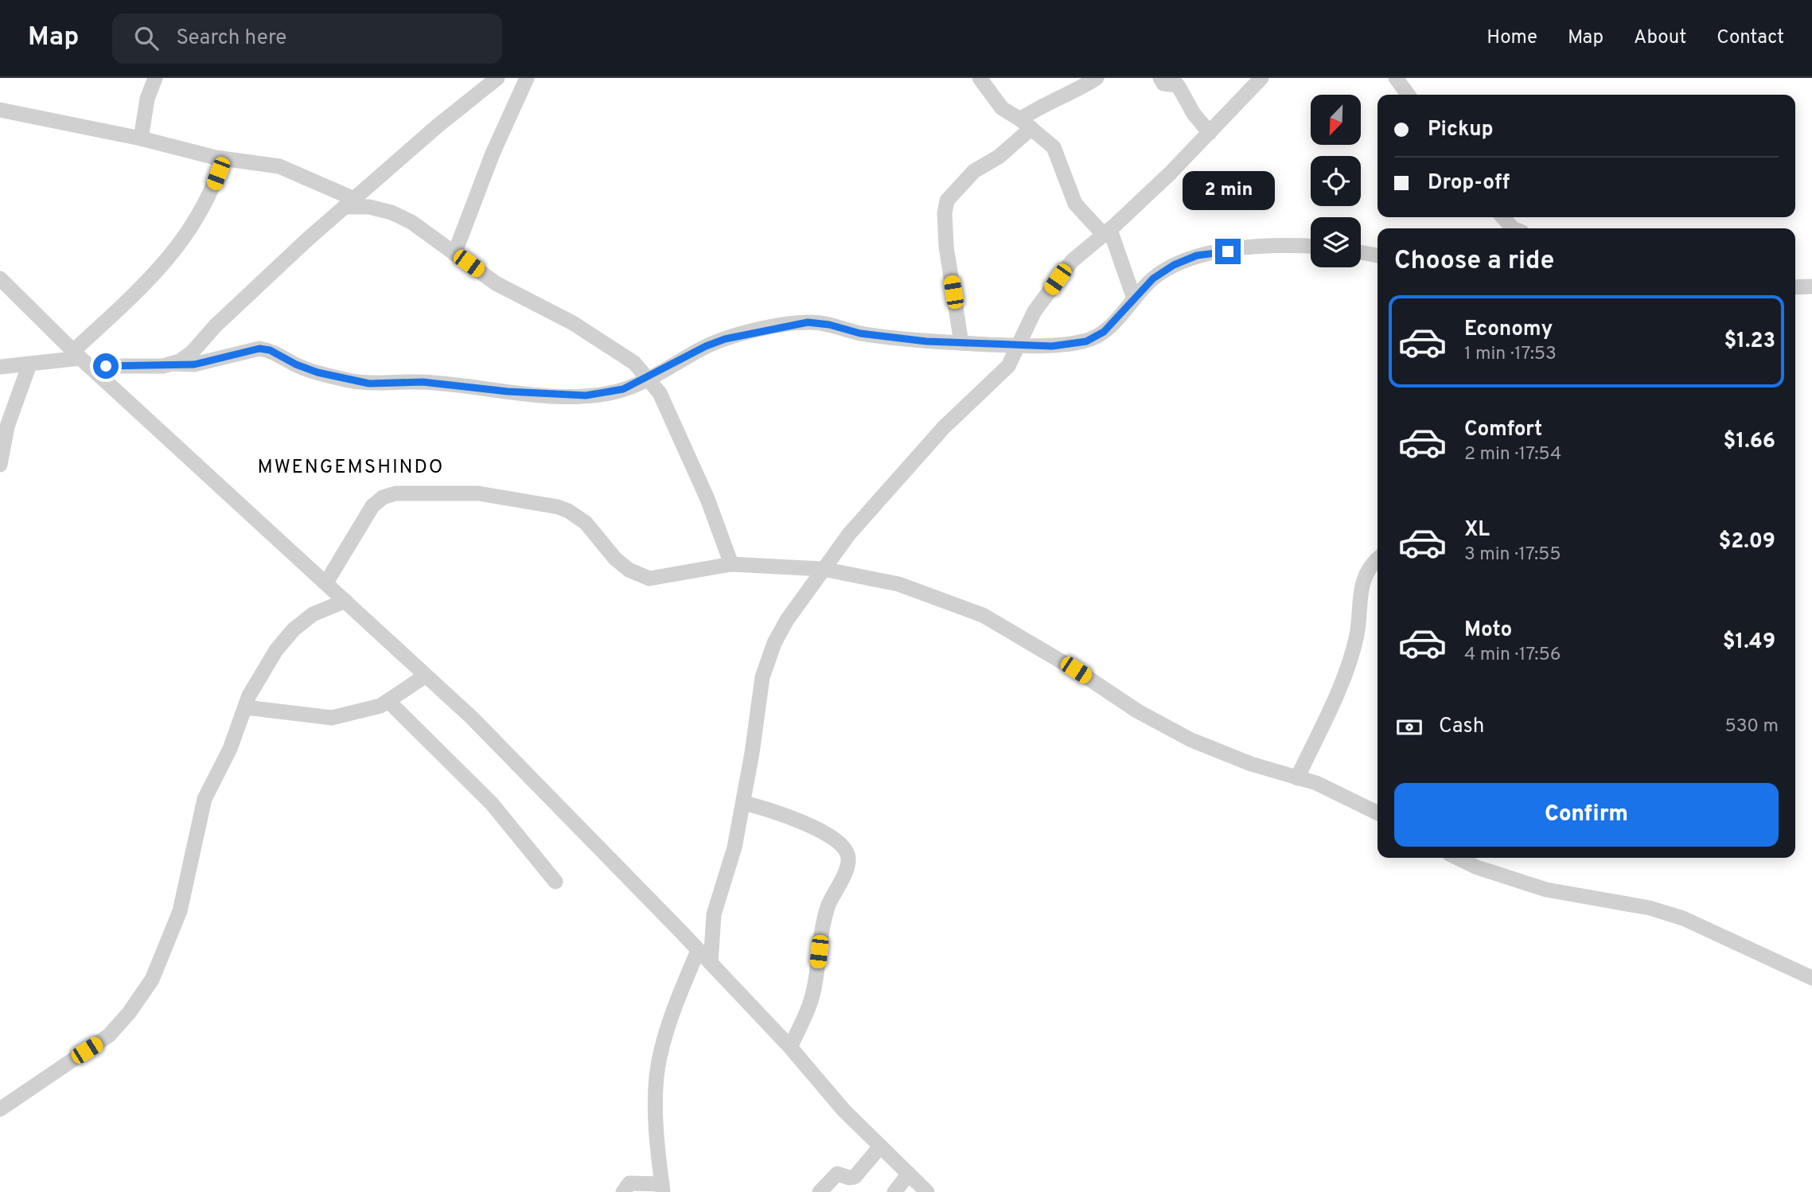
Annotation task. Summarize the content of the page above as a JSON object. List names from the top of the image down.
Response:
{
  "districts": ["MWENGEMSHINDO"],
  "north": "bottom left",
  "page": {
    "header": "Map",
    "search": "Search here",
    "nav": [
      "Home",
      "Map",
      "About",
      "Contact"
    ],
    "banner": ["Pickup", "Drop-off"],
    "bubble": "2 min",
    "heading": "Choose a ride",
    "list": [
      {
        "name": "Economy",
        "note": "1 min · 17:53",
        "value": "$1.23"
      },
      {
        "name": "Comfort",
        "note": "2 min · 17:54",
        "value": "$1.66"
      },
      {
        "name": "XL",
        "note": "3 min · 17:55",
        "value": "$2.09"
      },
      {
        "name": "Moto",
        "note": "4 min · 17:56",
        "value": "$1.49"
      }
    ],
    "pay": ["Cash", "530 m"],
    "buttons": "Confirm"
  }
}
